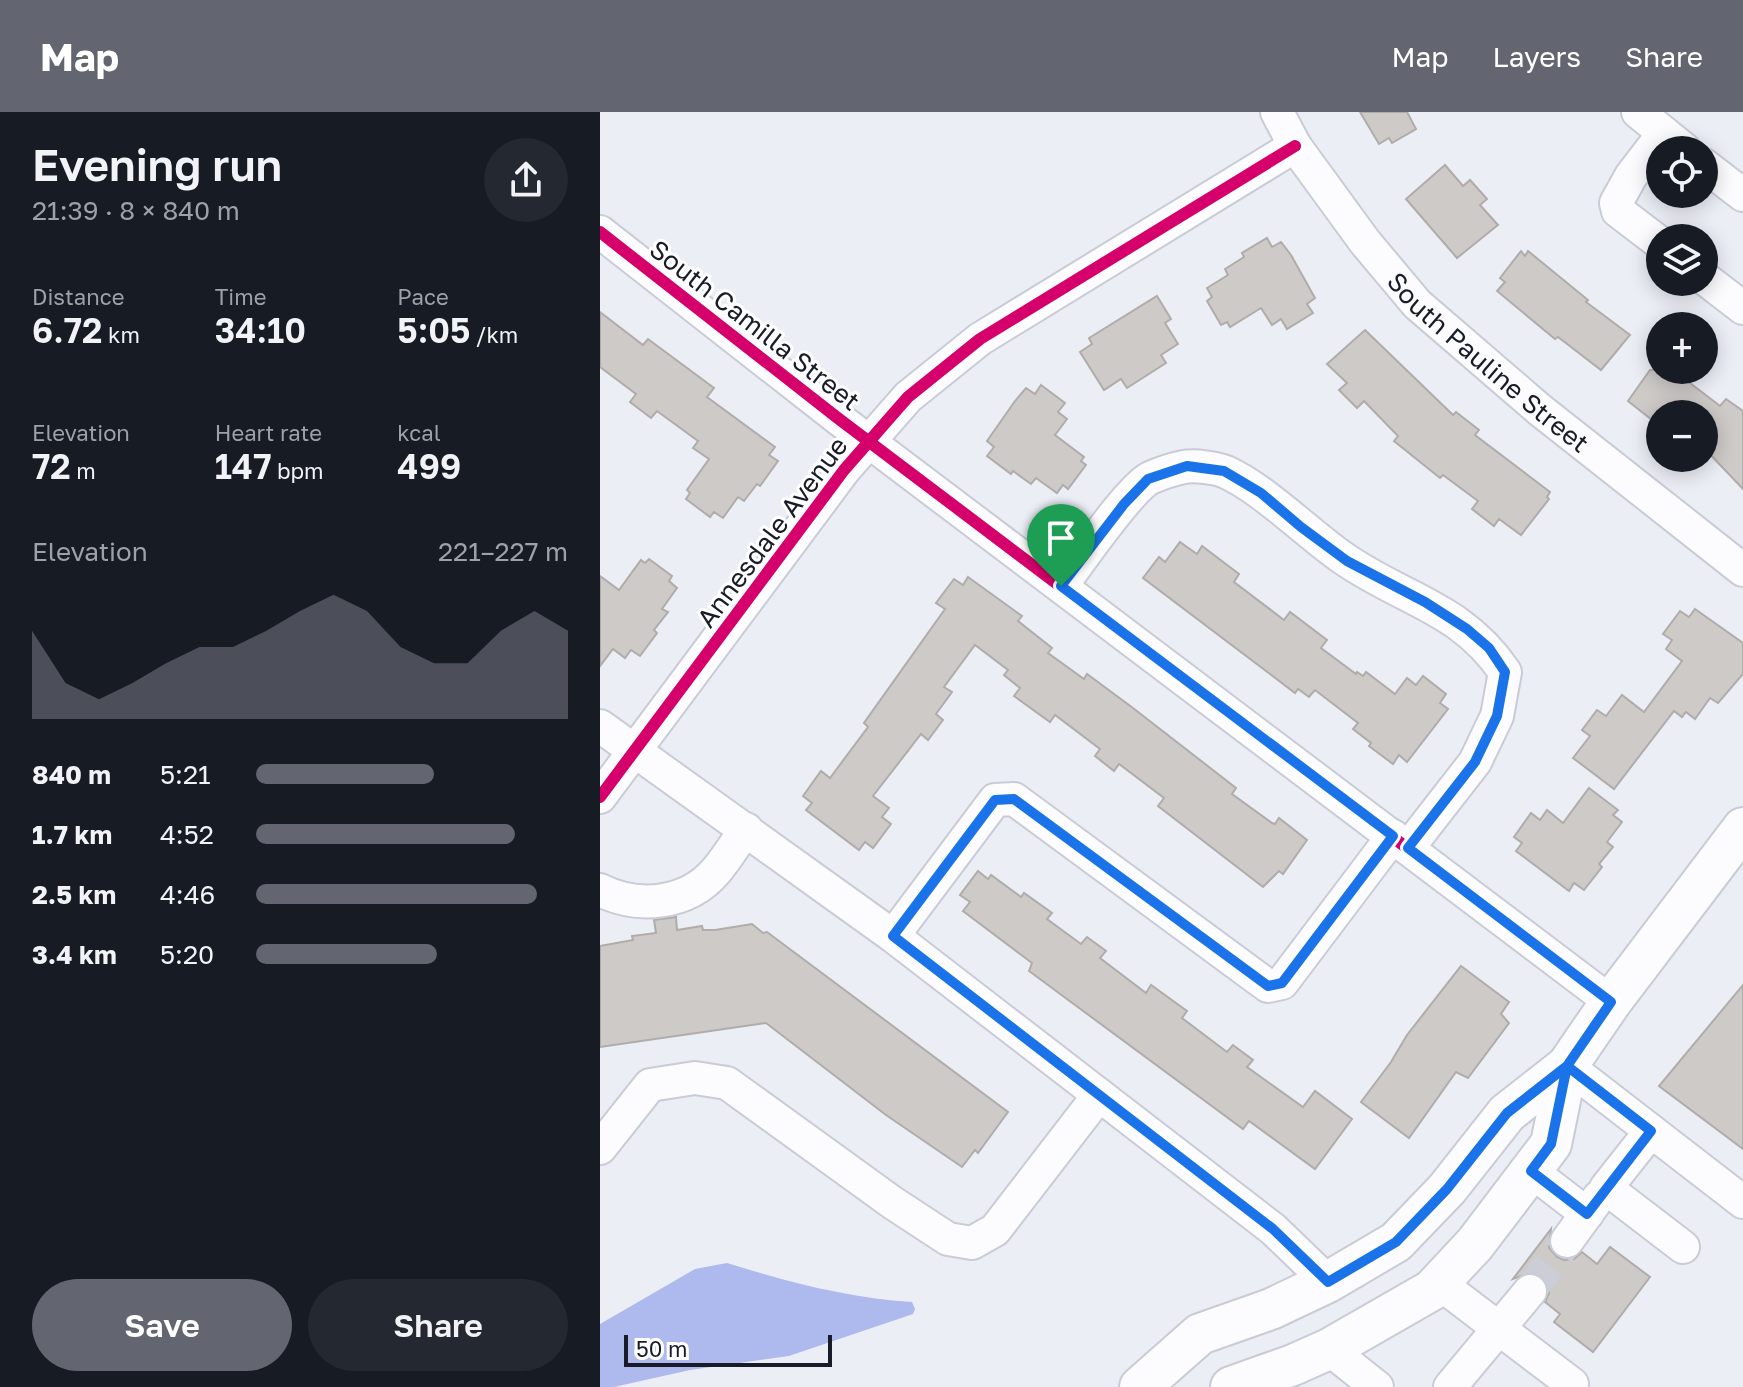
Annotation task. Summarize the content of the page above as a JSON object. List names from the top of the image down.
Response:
{
  "streets": {
    "street": ["South Camilla Street", "South Pauline Street", "Annesdale Avenue"]
  },
  "crossings": [
    ["South Camilla Street", "Annesdale Avenue"],
    ["South Pauline Street", "Annesdale Avenue"]
  ],
  "scale_bar": "50 m",
  "page": {
    "header": "Map",
    "nav": ["Map", "Layers", "Share"],
    "heading": ["Evening run", "21:39 · 8 × 840 m"],
    "map_buttons": ["+", "−"],
    "stats": [
      ["Distance", "6.72 km"],
      ["Time", "34:10"],
      ["Pace", "5:05 /km"],
      ["Elevation", "72 m"],
      ["Heart rate", "147 bpm"],
      ["kcal", "499"]
    ],
    "chart": ["Elevation", "221–227 m"],
    "list": [
      {
        "name": "840 m",
        "note": "5:21"
      },
      {
        "name": "1.7 km",
        "note": "4:52"
      },
      {
        "name": "2.5 km",
        "note": "4:46"
      },
      {
        "name": "3.4 km",
        "note": "5:20"
      }
    ],
    "buttons": ["Save", "Share"],
    "scale": "50 m"
  }
}
